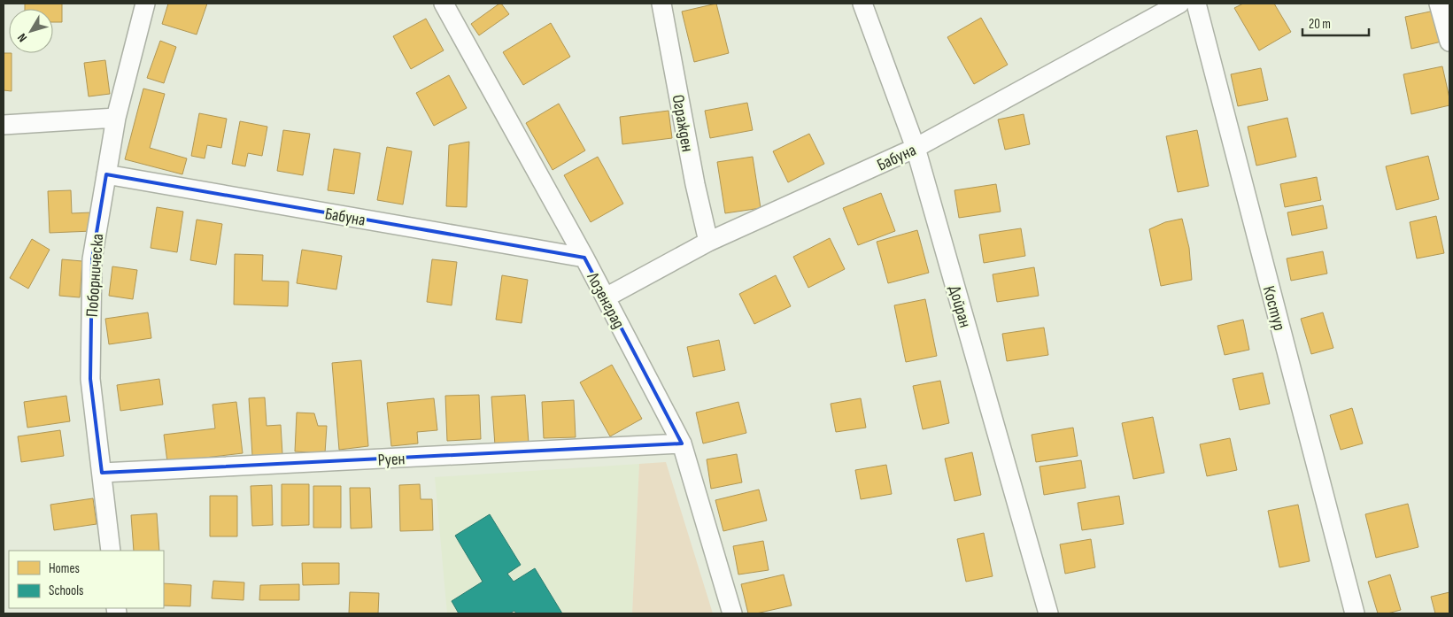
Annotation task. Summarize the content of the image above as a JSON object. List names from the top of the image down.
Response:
{
  "streets": {
    "street": [
      "Огражден",
      "Бабуна",
      "Поборническа",
      "Лозенград",
      "Дойран",
      "Костур",
      "Руен"
    ]
  },
  "crossings": [
    ["Огражден", "Бабуна"],
    ["Бабуна", "Поборническа"],
    ["Бабуна", "Лозенград"],
    ["Бабуна", "Дойран"],
    ["Поборническа", "Руен"],
    ["Лозенград", "Руен"]
  ],
  "legend": ["Homes", "Schools"],
  "scale_bar": "20 m",
  "north": "bottom left"
}
